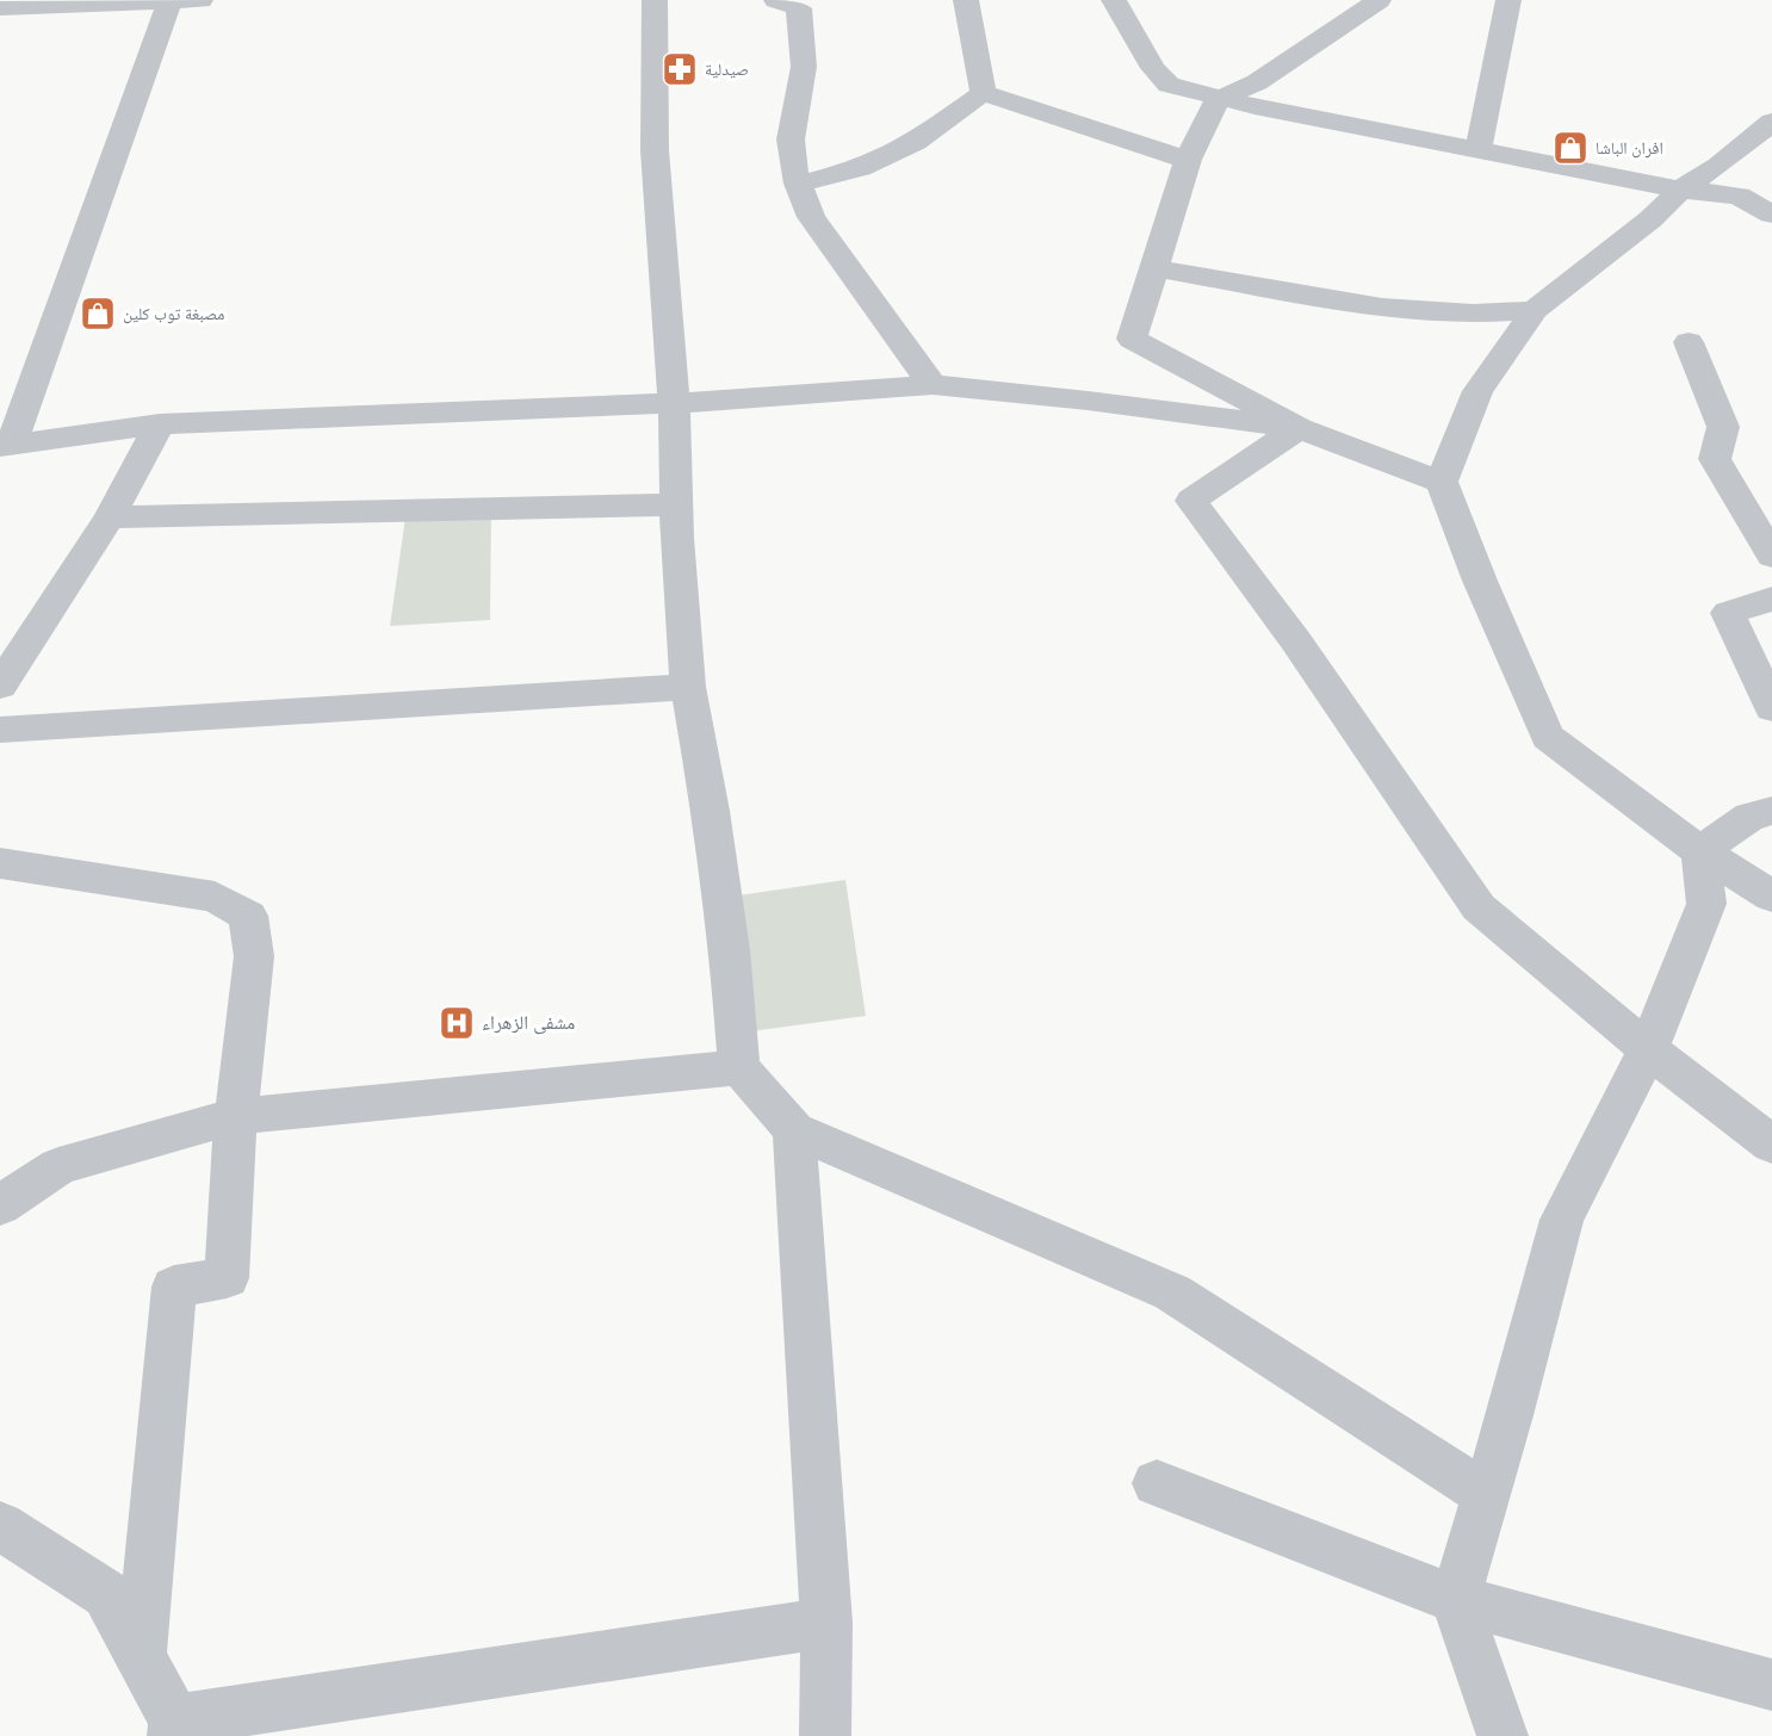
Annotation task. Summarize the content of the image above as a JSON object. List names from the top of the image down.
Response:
{
  "places": {
    "pharmacy": ["صيدلية"],
    "shop": ["افران الباشا", "مصبغة توب كلين"],
    "hospital": ["مشفى الزهراء"]
  }
}
